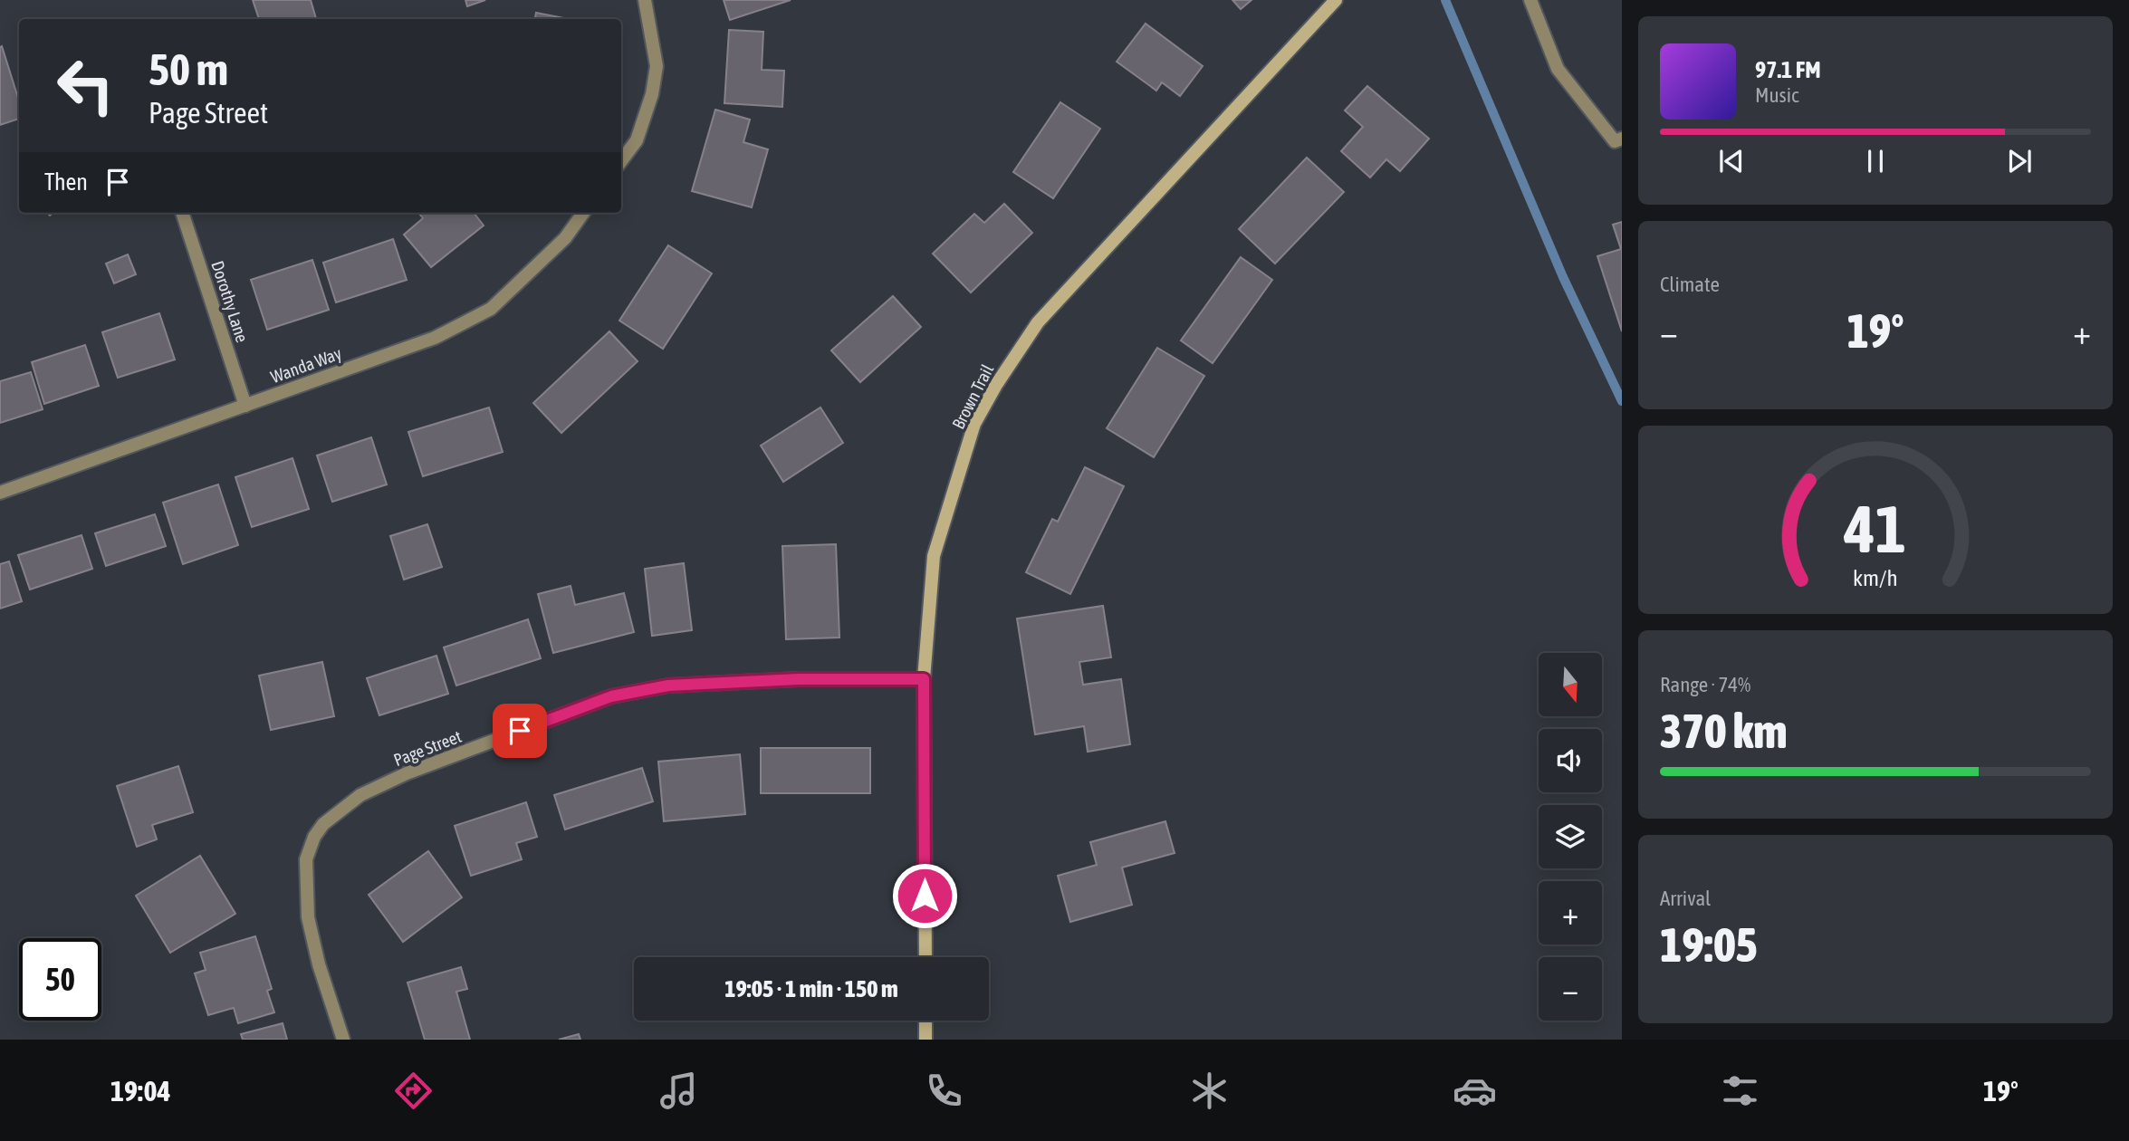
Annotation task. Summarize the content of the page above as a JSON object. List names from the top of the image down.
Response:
{
  "streets": {
    "main road": ["Brown Trail"],
    "street": ["Dorothy Lane", "Wanda Way", "Page Street"]
  },
  "crossings": [
    ["Dorothy Lane", "Wanda Way"],
    ["Brown Trail", "Page Street"]
  ],
  "north": "bottom",
  "page": {
    "turn": ["50 m", "Page Street"],
    "song": ["97.1 FM", "Music"],
    "then": "Then",
    "tile": [
      "Climate",
      ["Range · 74%", "370 km"],
      ["Arrival", "19:05"]
    ],
    "heat": ["−", "19°", "+"],
    "map_buttons": ["+", "−"],
    "limit": "50",
    "trip": "19:05 · 1 min · 150 m",
    "tabs": ["19:04", "19°"],
    "gauge": ["41", "km/h"]
  }
}
